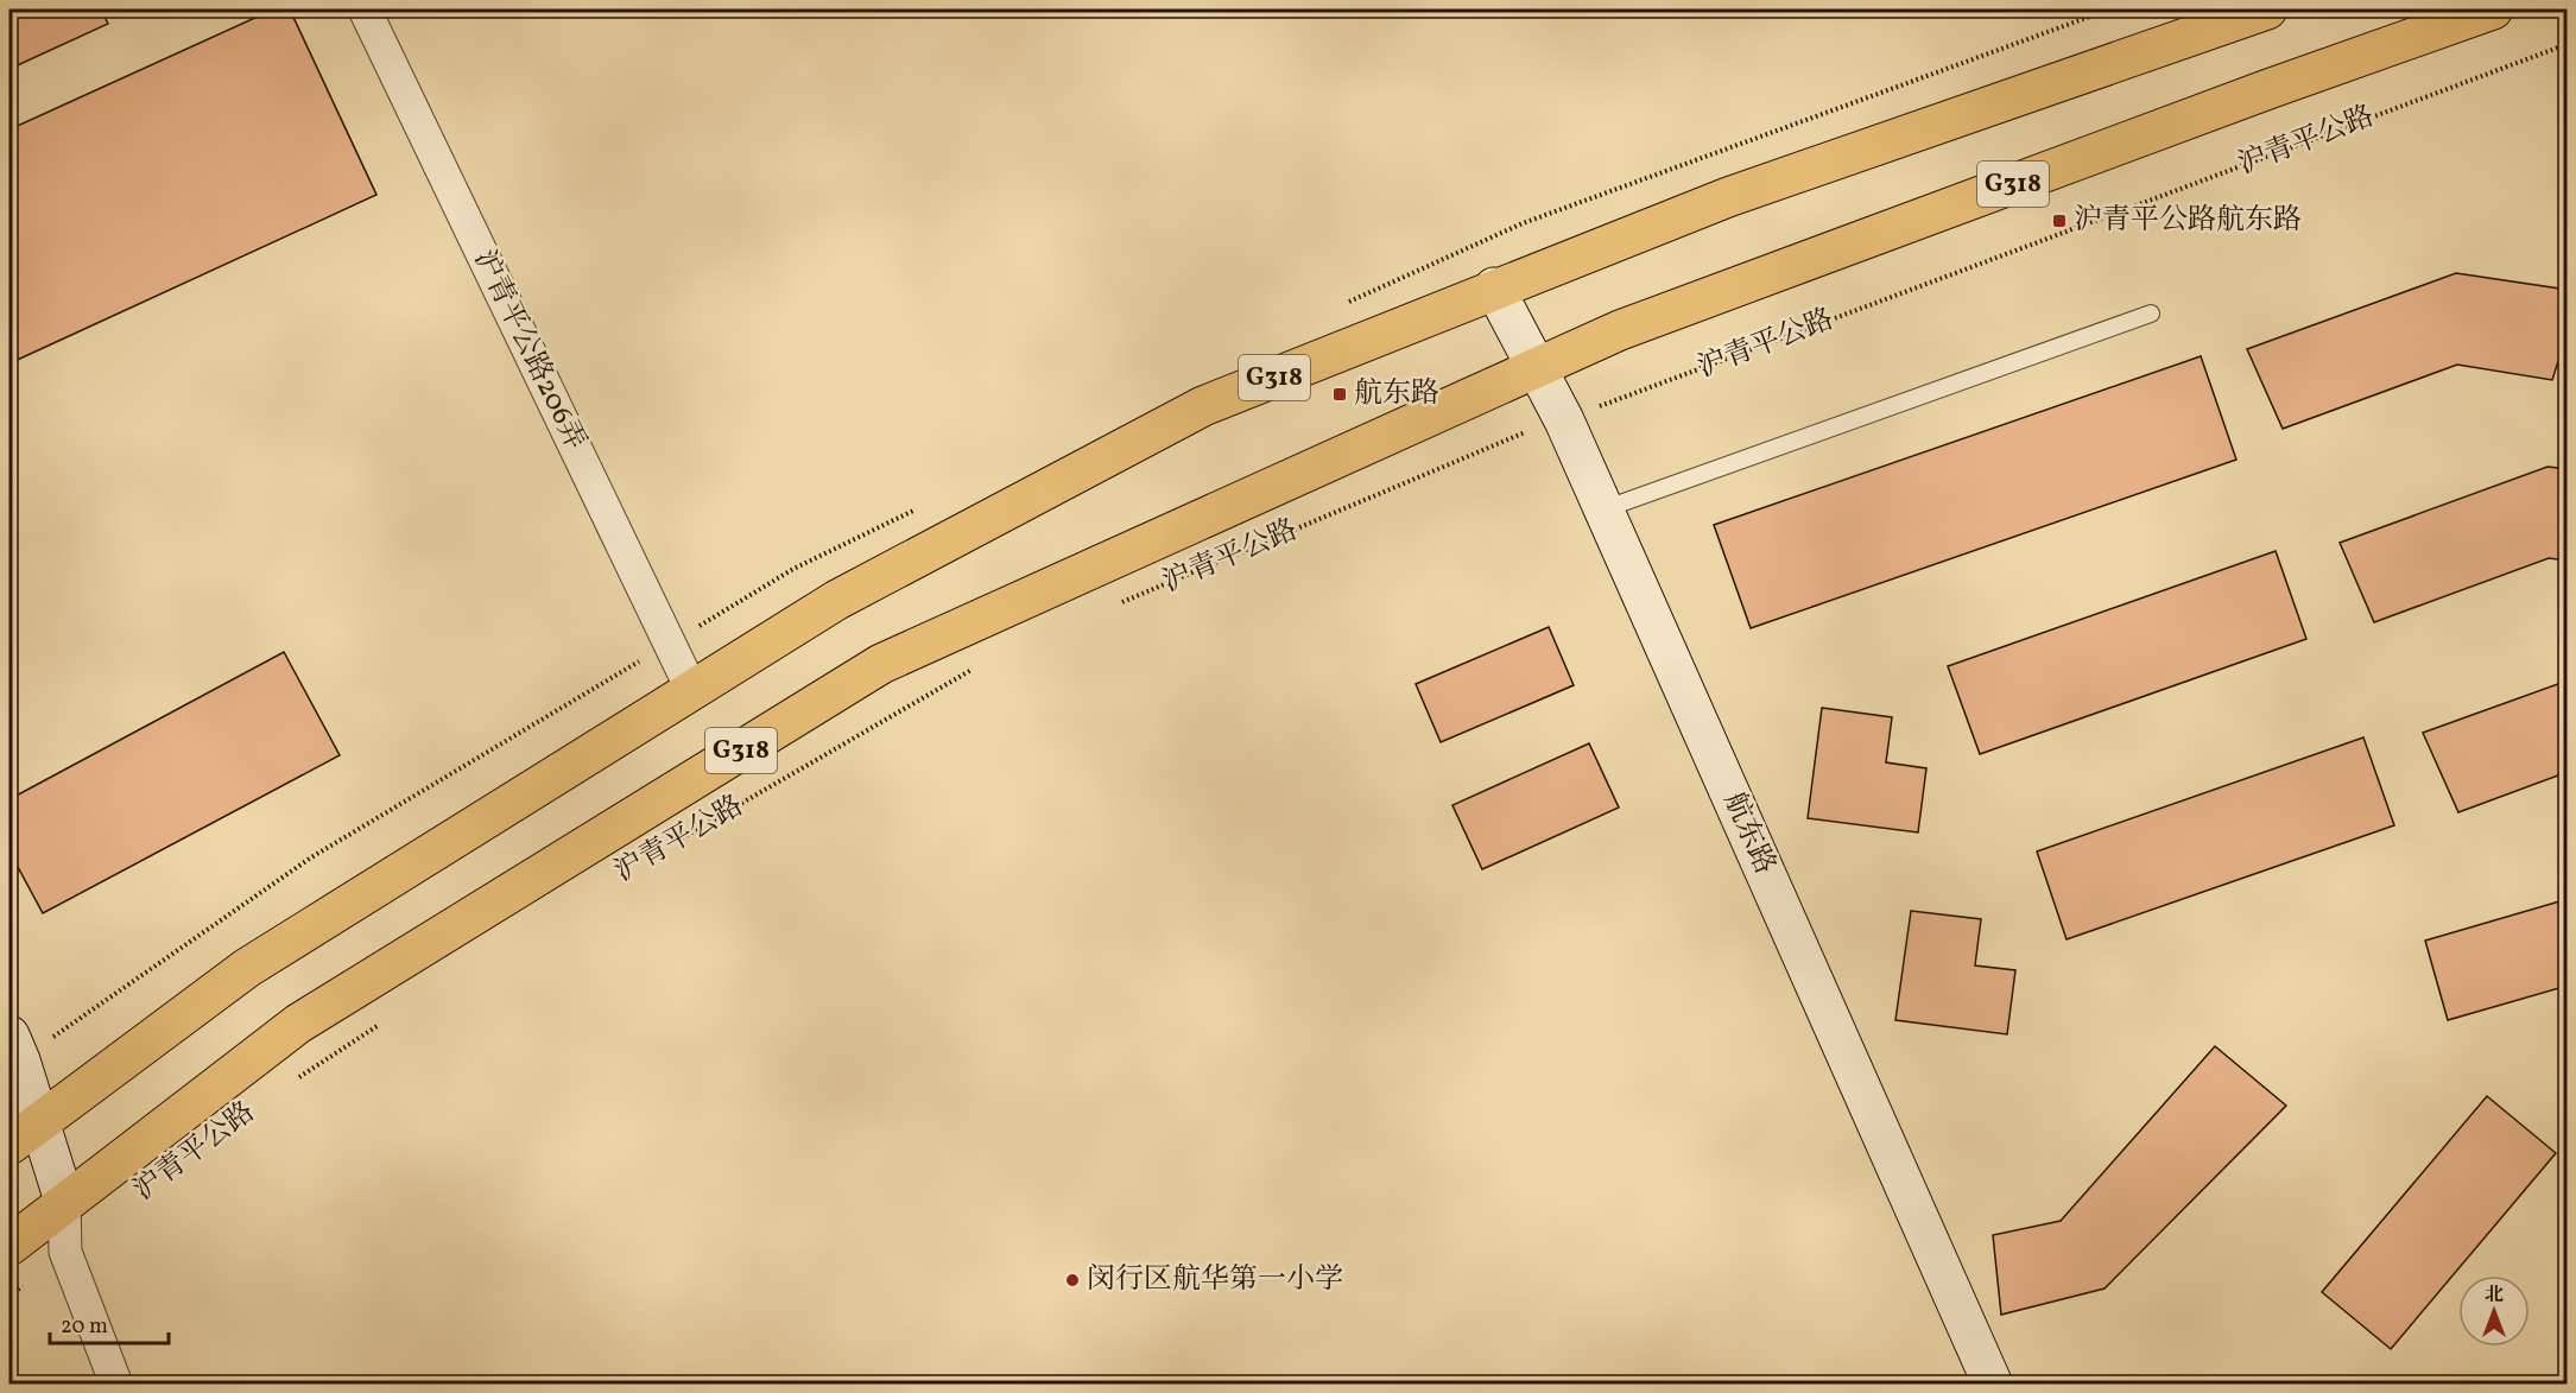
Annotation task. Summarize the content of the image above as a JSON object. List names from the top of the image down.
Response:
{
  "streets": {
    "highway": ["沪青平公路", "G318"],
    "street": ["沪青平公路206弄", "航东路"]
  },
  "crossings": [
    ["沪青平公路", "航东路"],
    ["G318", "沪青平公路206弄"],
    ["G318", "航东路"]
  ],
  "places": {
    "transit": ["沪青平公路航东路", "航东路"],
    "other": ["闵行区航华第一小学"]
  },
  "scale_bar": "20 m",
  "north": "top"
}
